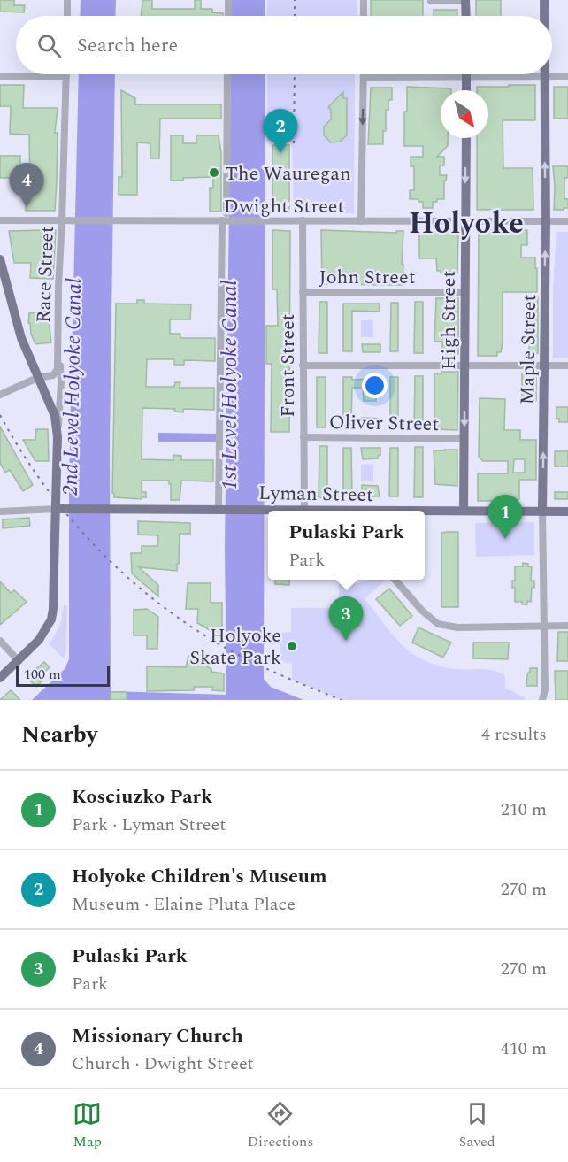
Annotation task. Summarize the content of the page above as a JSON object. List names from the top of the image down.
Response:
{
  "streets": {
    "main road": ["High Street", "Maple Street", "Lyman Street"],
    "street": [
      "Dwight Street",
      "Race Street",
      "John Street",
      "Front Street",
      "Oliver Street"
    ]
  },
  "crossings": [
    ["Dwight Street", "Race Street"],
    ["Dwight Street", "High Street"],
    ["Dwight Street", "Maple Street"],
    ["Dwight Street", "Front Street"],
    ["John Street", "High Street"],
    ["John Street", "Front Street"],
    ["High Street", "Oliver Street"],
    ["High Street", "Lyman Street"],
    ["Maple Street", "Lyman Street"],
    ["Front Street", "Oliver Street"],
    ["Front Street", "Lyman Street"]
  ],
  "one_way": ["High Street", "Maple Street"],
  "districts": ["Holyoke"],
  "water": ["1st Level Holyoke Canal", "2nd Level Holyoke Canal"],
  "places": ["The Wauregan", "Holyoke Skate Park"],
  "scale_bar": "100 m",
  "north": "bottom right",
  "page": {
    "search": "Search here",
    "pins": [
      "2",
      "4",
      "1",
      "3"
    ],
    "popup": ["Pulaski Park", "Park"],
    "scale": "100 m",
    "heading": ["Nearby", "4 results"],
    "list": [
      {
        "mark": "1",
        "name": "Kosciuzko Park",
        "note": "Park · Lyman Street",
        "value": "210 m"
      },
      {
        "mark": "2",
        "name": "Holyoke Children's Museum",
        "note": "Museum · Elaine Pluta Place",
        "value": "270 m"
      },
      {
        "mark": "3",
        "name": "Pulaski Park",
        "note": "Park",
        "value": "270 m"
      },
      {
        "mark": "4",
        "name": "Missionary Church",
        "note": "Church · Dwight Street",
        "value": "410 m"
      }
    ],
    "nav": ["Map", "Directions", "Saved"]
  }
}
